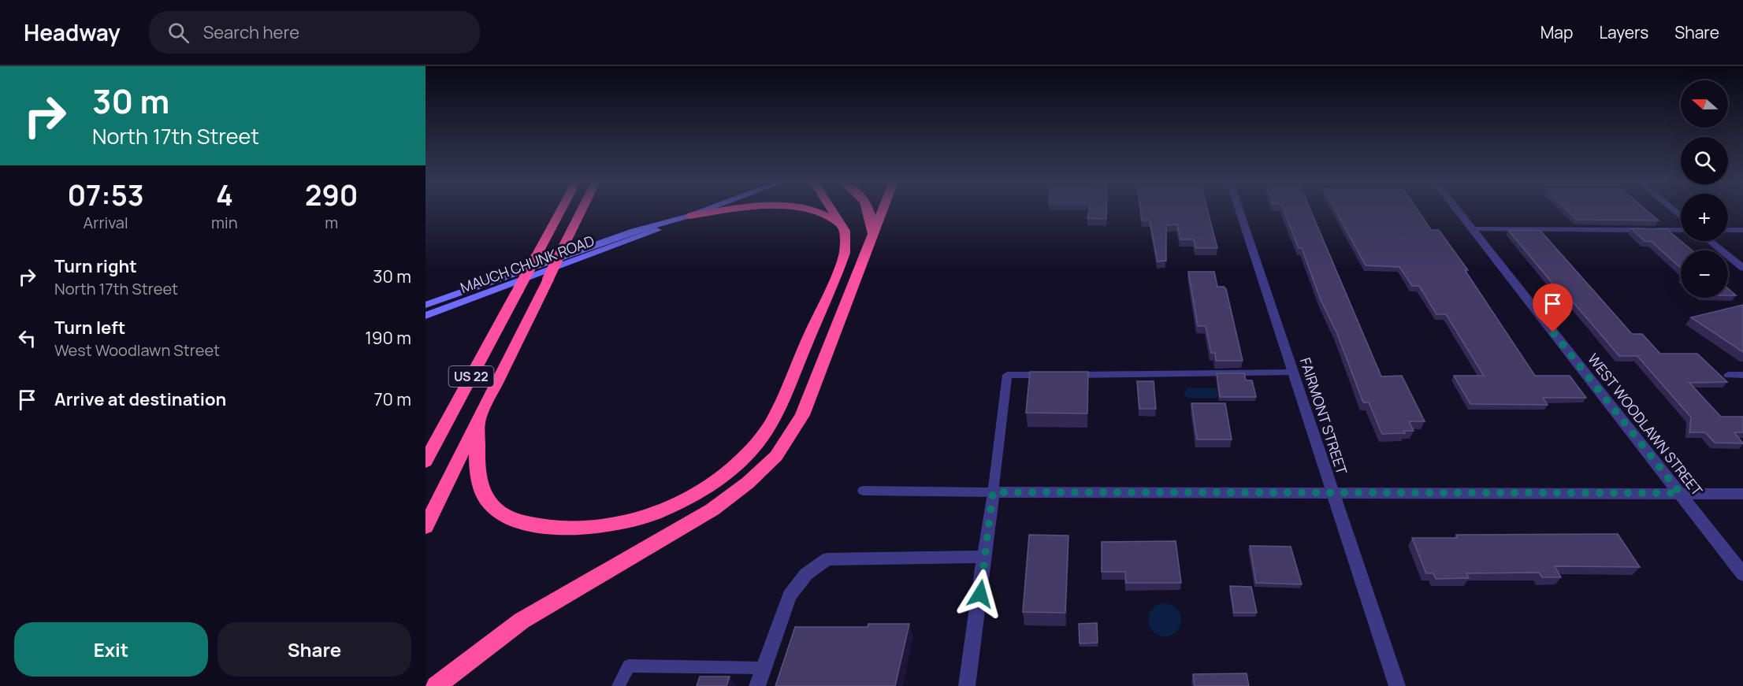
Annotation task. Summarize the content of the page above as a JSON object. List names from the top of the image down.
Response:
{
  "streets": {
    "highway": ["US 22"],
    "main road": ["MAUCH CHUNK ROAD"],
    "street": ["FAIRMONT STREET", "WEST WOODLAWN STREET"]
  },
  "north": "left",
  "page": {
    "header": "Headway",
    "search": "Search here",
    "nav": ["Map", "Layers", "Share"],
    "turn": ["30 m", "North 17th Street"],
    "map_buttons": ["+", "−"],
    "eta": [
      "07:53",
      "Arrival",
      "4",
      "min",
      "290",
      "m"
    ],
    "list": [
      {
        "name": "Turn right",
        "note": "North 17th Street",
        "value": "30 m"
      },
      {
        "name": "Turn left",
        "note": "West Woodlawn Street",
        "value": "190 m"
      },
      {
        "name": "Arrive at destination",
        "value": "70 m"
      }
    ],
    "buttons": ["Exit", "Share"]
  }
}
